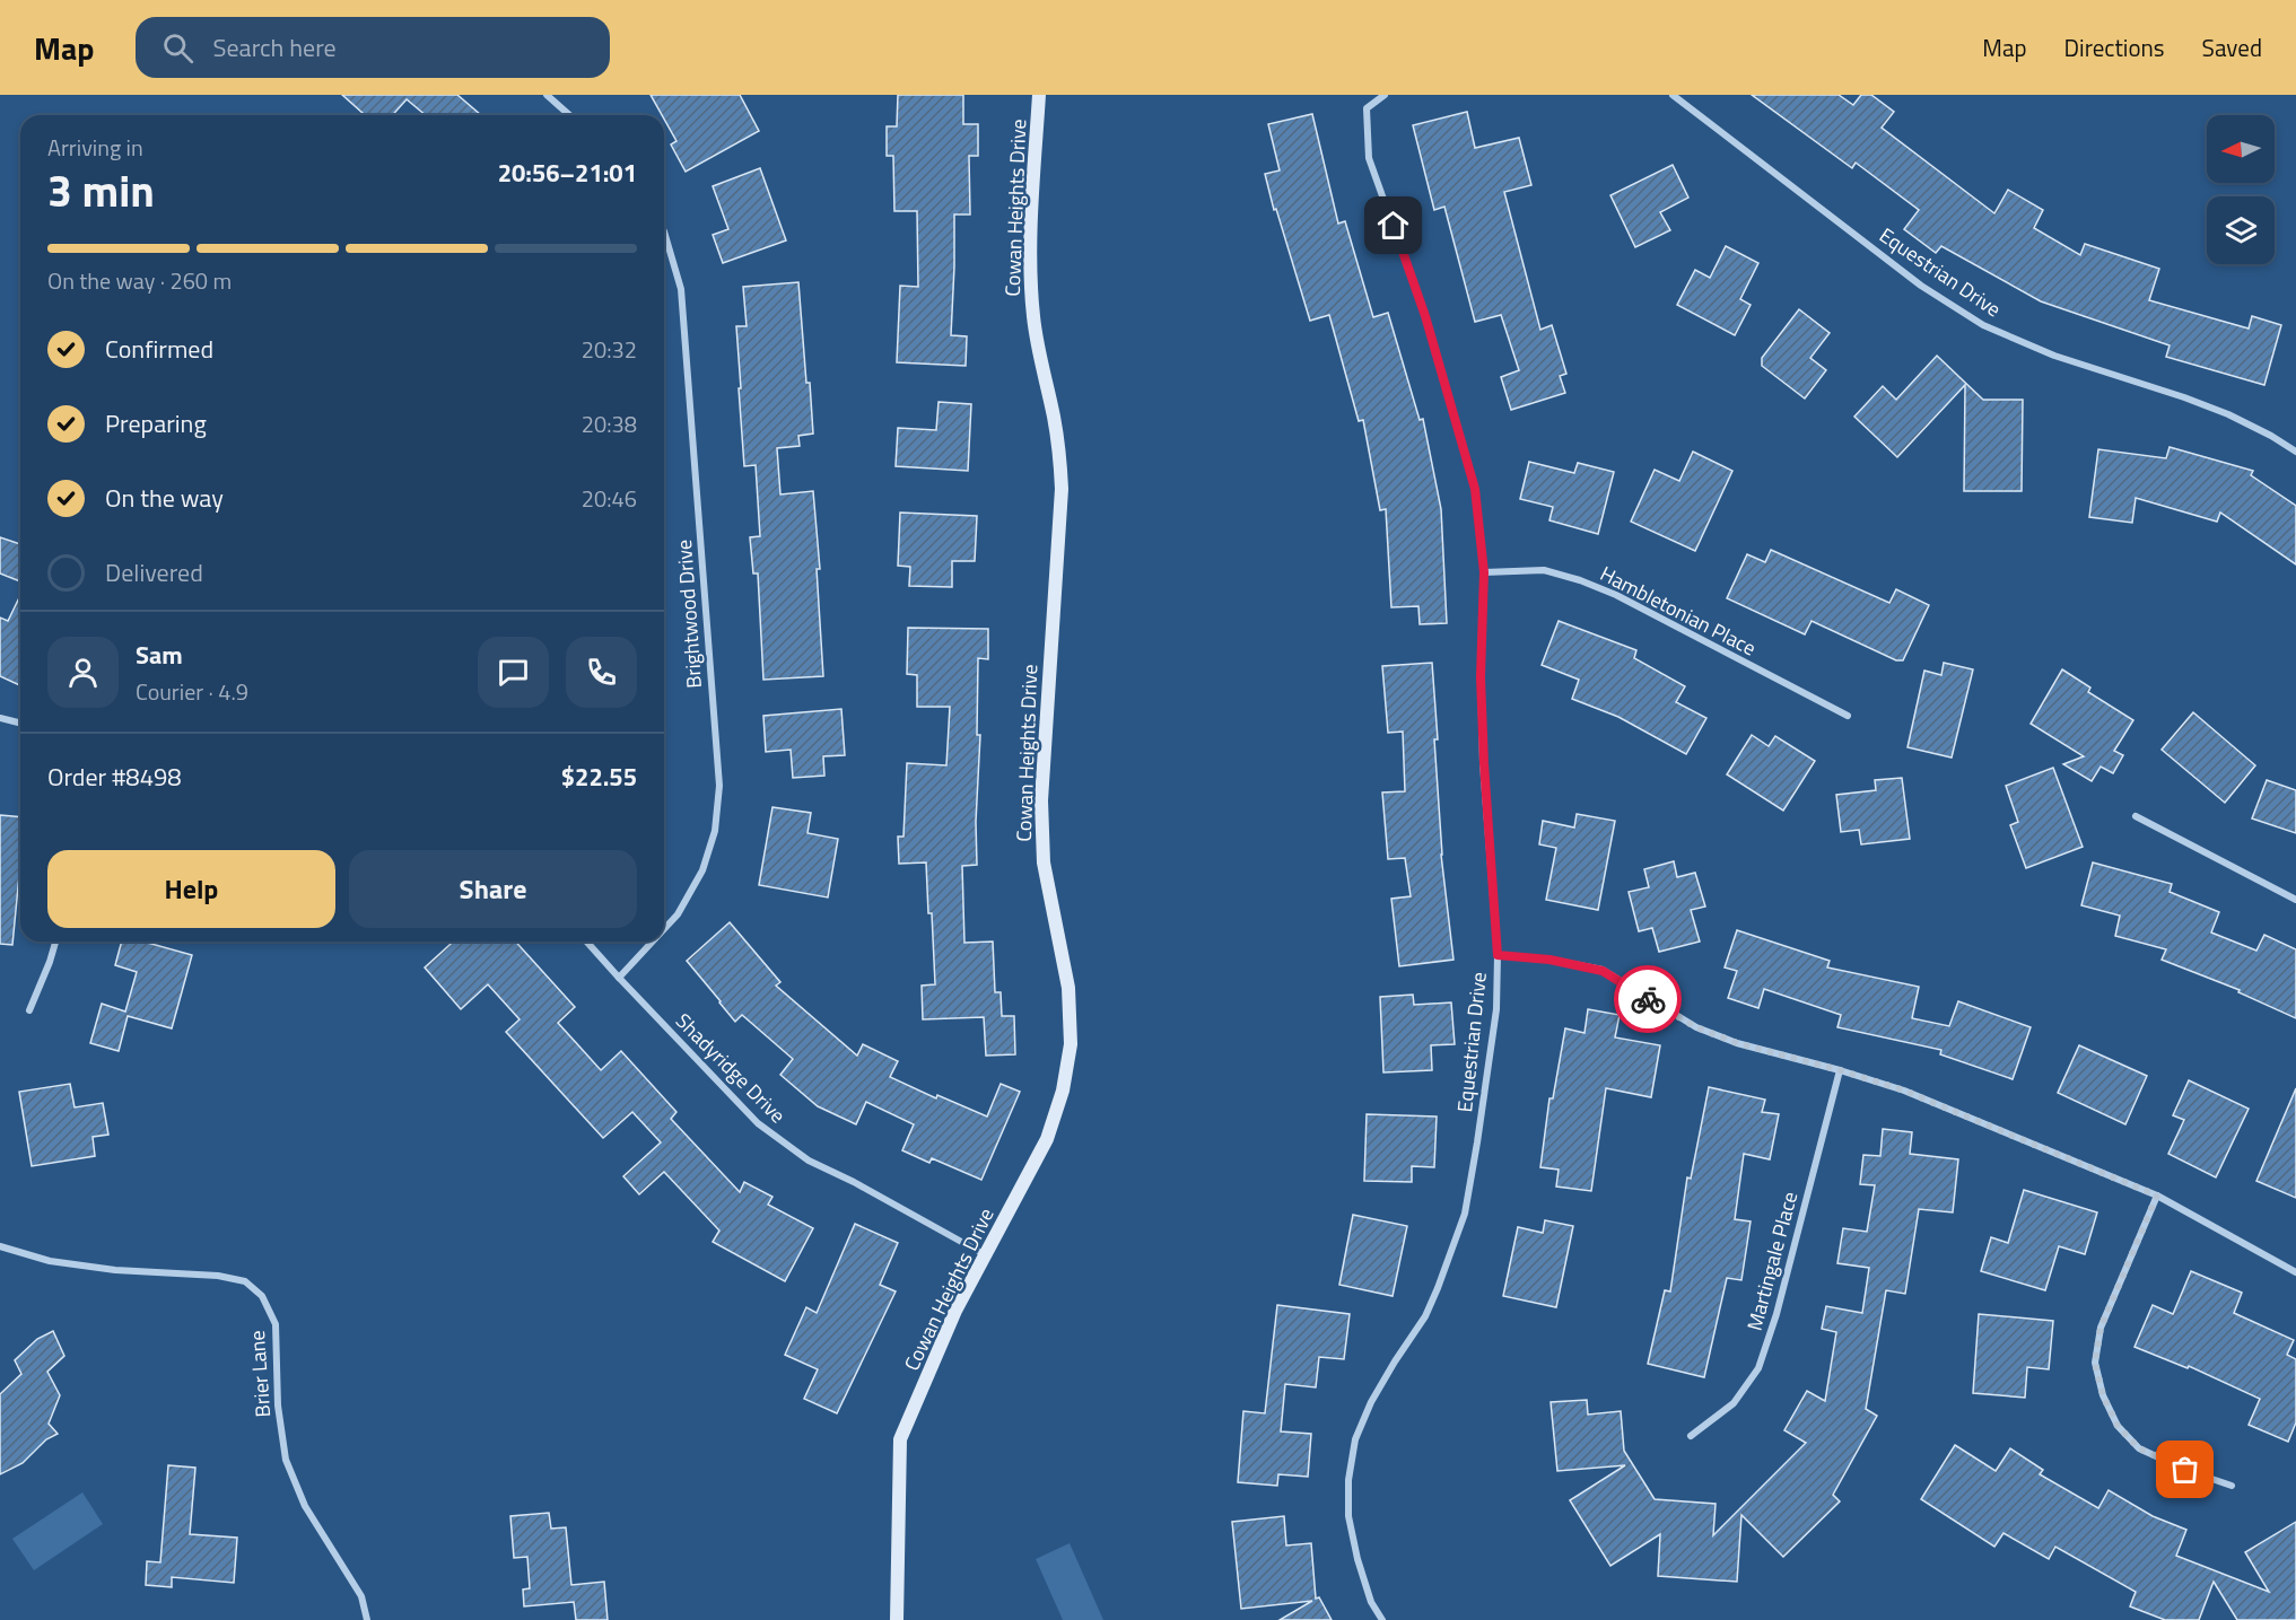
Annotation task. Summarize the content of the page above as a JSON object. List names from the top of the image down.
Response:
{
  "streets": {
    "street": [
      "Cowan Heights Drive",
      "Equestrian Drive",
      "Hambletonian Place",
      "Brightwood Drive",
      "Shadyridge Drive",
      "Martingale Place",
      "Brier Lane"
    ]
  },
  "crossings": [
    ["Cowan Heights Drive", "Shadyridge Drive"],
    ["Equestrian Drive", "Hambletonian Place"],
    ["Brightwood Drive", "Shadyridge Drive"]
  ],
  "north": "left",
  "page": {
    "header": "Map",
    "search": "Search here",
    "nav": ["Map", "Directions", "Saved"],
    "heading": ["3 min", "Arriving in", "20:56–21:01"],
    "panel": [
      "Sam",
      "Courier · 4.9",
      "Order #8498",
      "$22.55"
    ],
    "bar": "On the way · 260 m",
    "list": [
      ["Confirmed", "20:32"],
      ["Preparing", "20:38"],
      ["On the way", "20:46"],
      "Delivered"
    ],
    "buttons": ["Help", "Share"]
  }
}
